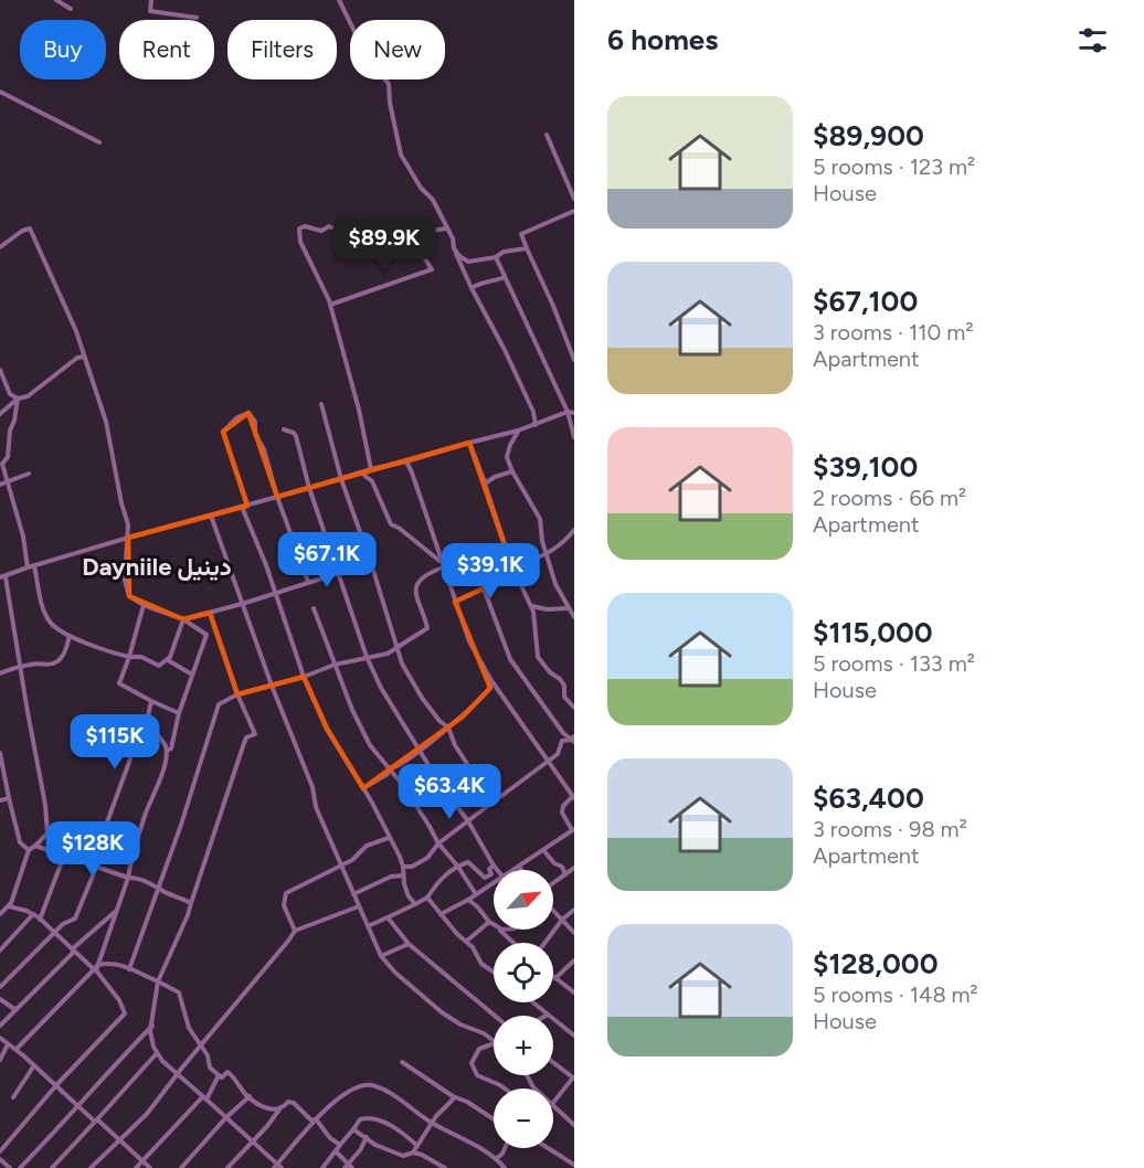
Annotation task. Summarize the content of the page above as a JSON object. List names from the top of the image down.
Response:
{
  "districts": ["Dayniile دينيل"],
  "north": "top right",
  "page": {
    "heading": "6 homes",
    "chip": [
      "Buy",
      "Rent",
      "Filters",
      "New"
    ],
    "list": [
      {
        "name": "$89,900",
        "note": "5 rooms · 123 m² · House"
      },
      {
        "name": "$67,100",
        "note": "3 rooms · 110 m² · Apartment"
      },
      {
        "name": "$39,100",
        "note": "2 rooms · 66 m² · Apartment"
      },
      {
        "name": "$115,000",
        "note": "5 rooms · 133 m² · House"
      },
      {
        "name": "$63,400",
        "note": "3 rooms · 98 m² · Apartment"
      },
      {
        "name": "$128,000",
        "note": "5 rooms · 148 m² · House"
      }
    ],
    "price": [
      "$89.9K",
      "$67.1K",
      "$39.1K",
      "$115K",
      "$63.4K",
      "$128K"
    ],
    "map_buttons": ["+", "−"]
  }
}
